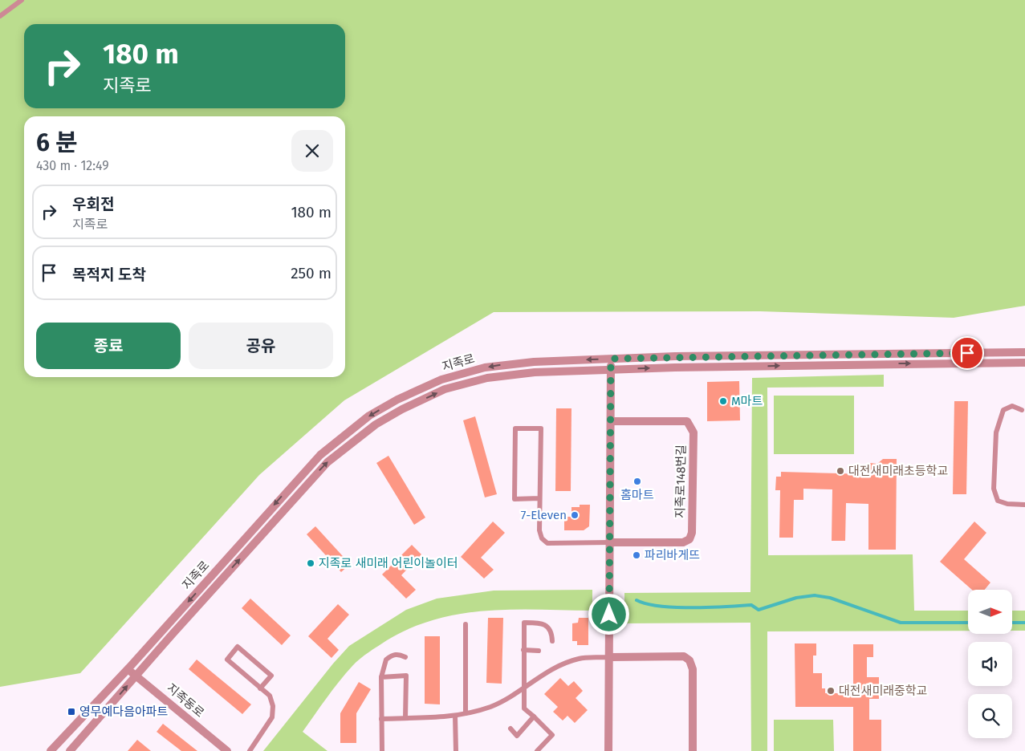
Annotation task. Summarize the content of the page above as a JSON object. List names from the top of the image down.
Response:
{
  "streets": {
    "street": ["지족로", "지족로148번길", "지족동로"]
  },
  "crossings": [
    ["지족로", "지족동로"]
  ],
  "places": {
    "other": [
      "M마트",
      "대전새미래초등학교",
      "홈마트",
      "7-Eleven",
      "파리바게뜨",
      "지족로 새미래 어린이놀이터",
      "대전새미래중학교"
    ],
    "transit": ["영무예다음아파트"]
  },
  "north": "right",
  "page": {
    "turn": ["180 m", "지족로"],
    "heading": ["6 분", "430 m · 12:49"],
    "list": [
      {
        "name": "우회전",
        "note": "지족로",
        "value": "180 m"
      },
      {
        "name": "목적지 도착",
        "value": "250 m"
      }
    ],
    "buttons": ["종료", "공유"]
  }
}
